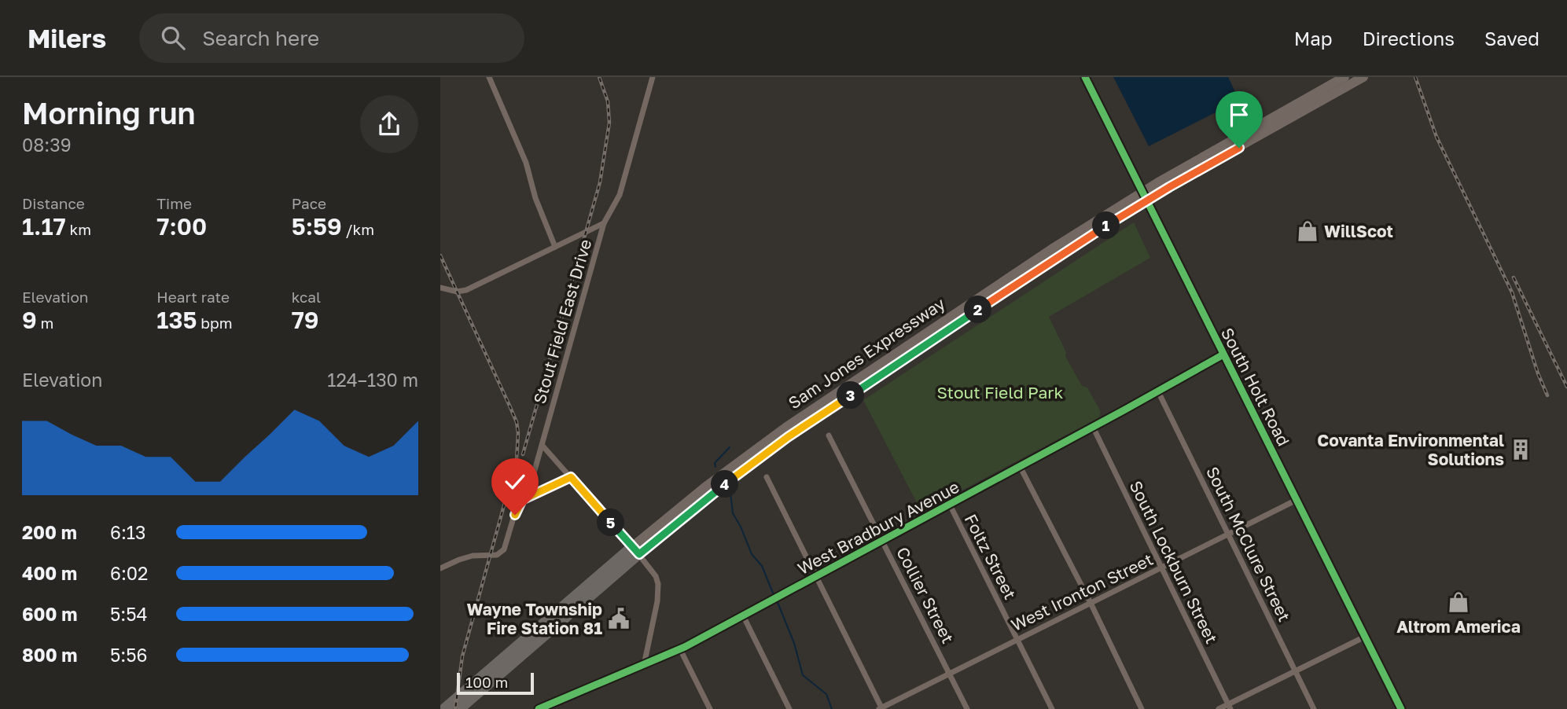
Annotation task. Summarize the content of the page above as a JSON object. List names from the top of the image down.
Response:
{
  "streets": {
    "highway": ["Sam Jones Expressway"],
    "main road": ["South Holt Road"],
    "street": [
      "Stout Field East Drive",
      "West Bradbury Avenue",
      "South McClure Street",
      "Foltz Street",
      "South Lockburn Street",
      "West Ironton Street",
      "Collier Street"
    ]
  },
  "crossings": [
    ["Sam Jones Expressway", "South Holt Road"],
    ["South Holt Road", "West Bradbury Avenue"],
    ["South Holt Road", "West Ironton Street"],
    ["West Bradbury Avenue", "South McClure Street"],
    ["West Bradbury Avenue", "Foltz Street"],
    ["West Bradbury Avenue", "South Lockburn Street"],
    ["West Bradbury Avenue", "Collier Street"],
    ["South McClure Street", "West Ironton Street"],
    ["Foltz Street", "West Ironton Street"],
    ["South Lockburn Street", "West Ironton Street"],
    ["West Ironton Street", "Collier Street"]
  ],
  "parks": ["Stout Field Park"],
  "places": {
    "shop": ["WillScot", "Altrom America"],
    "building": ["Covanta Environmental Solutions"],
    "public building": ["Wayne Township Fire Station 81"]
  },
  "scale_bar": "100 m",
  "page": {
    "header": "Milers",
    "search": "Search here",
    "nav": ["Map", "Directions", "Saved"],
    "heading": ["Morning run", "08:39"],
    "stats": [
      ["Distance", "1.17 km"],
      ["Time", "7:00"],
      ["Pace", "5:59 /km"],
      ["Elevation", "9 m"],
      ["Heart rate", "135 bpm"],
      ["kcal", "79"]
    ],
    "pins": [
      "1",
      "2",
      "3",
      "4",
      "5"
    ],
    "chart": ["Elevation", "124–130 m"],
    "list": [
      {
        "name": "200 m",
        "note": "6:13"
      },
      {
        "name": "400 m",
        "note": "6:02"
      },
      {
        "name": "600 m",
        "note": "5:54"
      },
      {
        "name": "800 m",
        "note": "5:56"
      }
    ],
    "scale": "100 m"
  }
}
